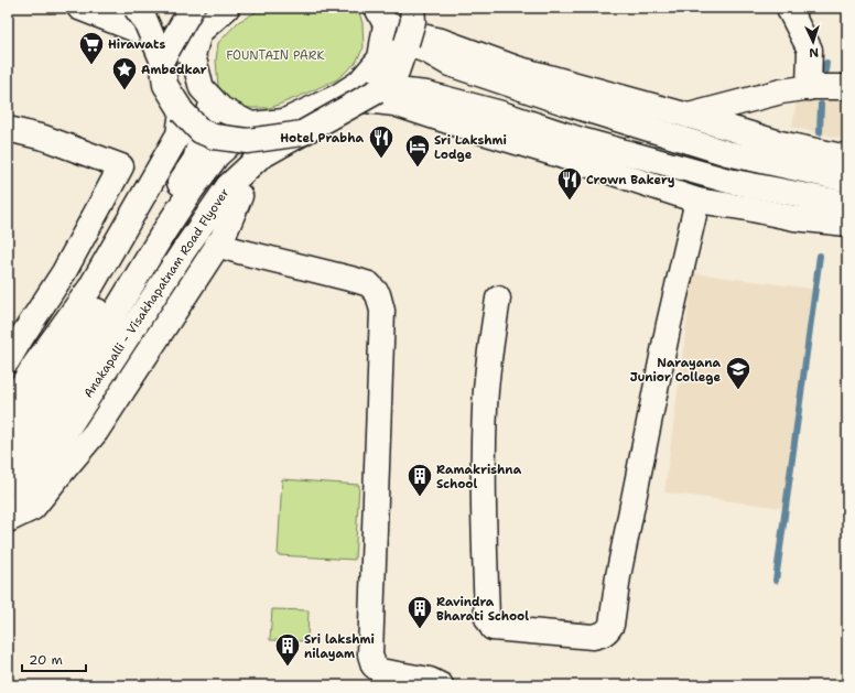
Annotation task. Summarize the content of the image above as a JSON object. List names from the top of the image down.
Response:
{
  "streets": {
    "street": ["Anakapalli - Visakhapatnam Road Flyover"]
  },
  "parks": ["FOUNTAIN PARK"],
  "places": {
    "supermarket": ["Hirawats"],
    "place": ["Ambedkar"],
    "restaurant": ["Hotel Prabha", "Crown Bakery"],
    "hotel": ["Sri Lakshmi Lodge"],
    "school or university": ["Narayana Junior College"],
    "building": ["Ramakrishna School", "Ravindra Bharati School", "Sri lakshmi nilayam"]
  },
  "scale_bar": "20 m",
  "north": "bottom"
}
